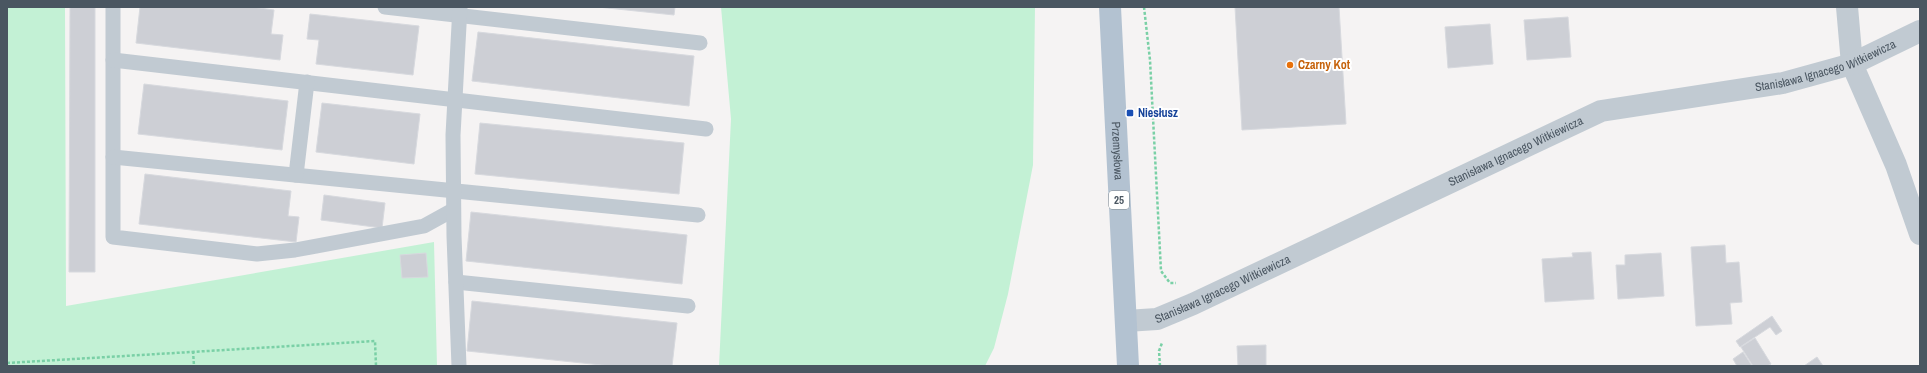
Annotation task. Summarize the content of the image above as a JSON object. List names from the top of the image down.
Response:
{
  "streets": {
    "main road": ["Przemysłowa", "25"],
    "street": ["Stanisława Ignacego Witkiewicza"]
  },
  "crossings": [
    ["Stanisława Ignacego Witkiewicza", "Przemysłowa"]
  ],
  "places": {
    "other": ["Czarny Kot"],
    "transit": ["Niesłusz"]
  }
}
